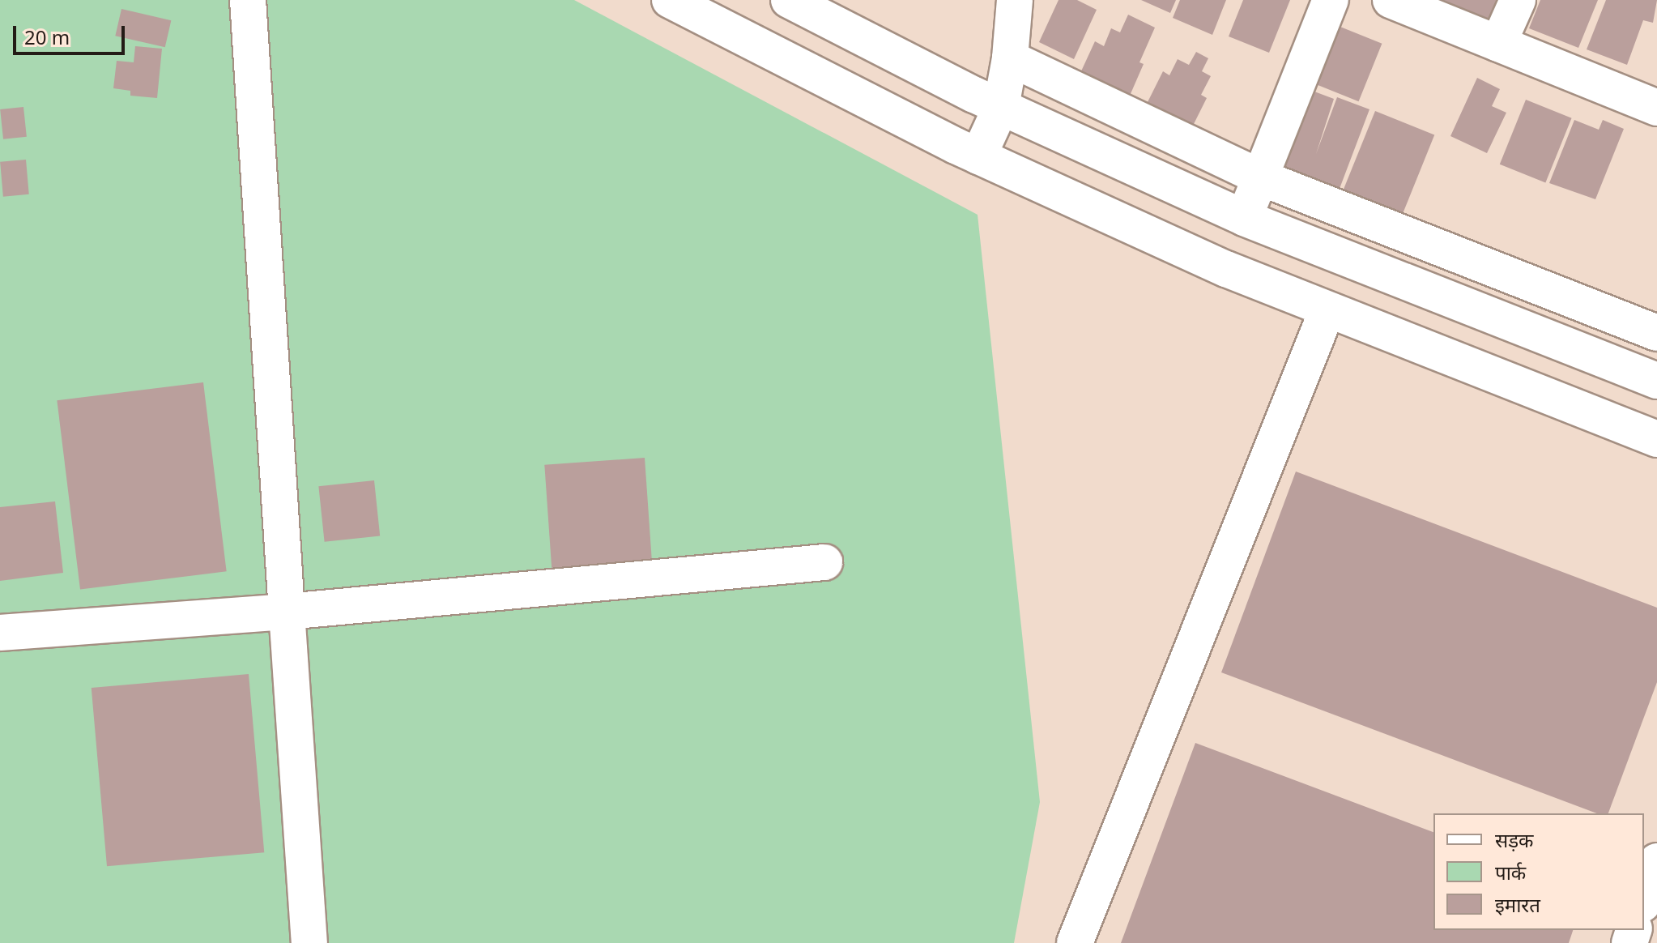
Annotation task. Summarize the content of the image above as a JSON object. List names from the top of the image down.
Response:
{
  "legend": ["सड़क", "पार्क", "इमारत"],
  "scale_bar": "20 m"
}
